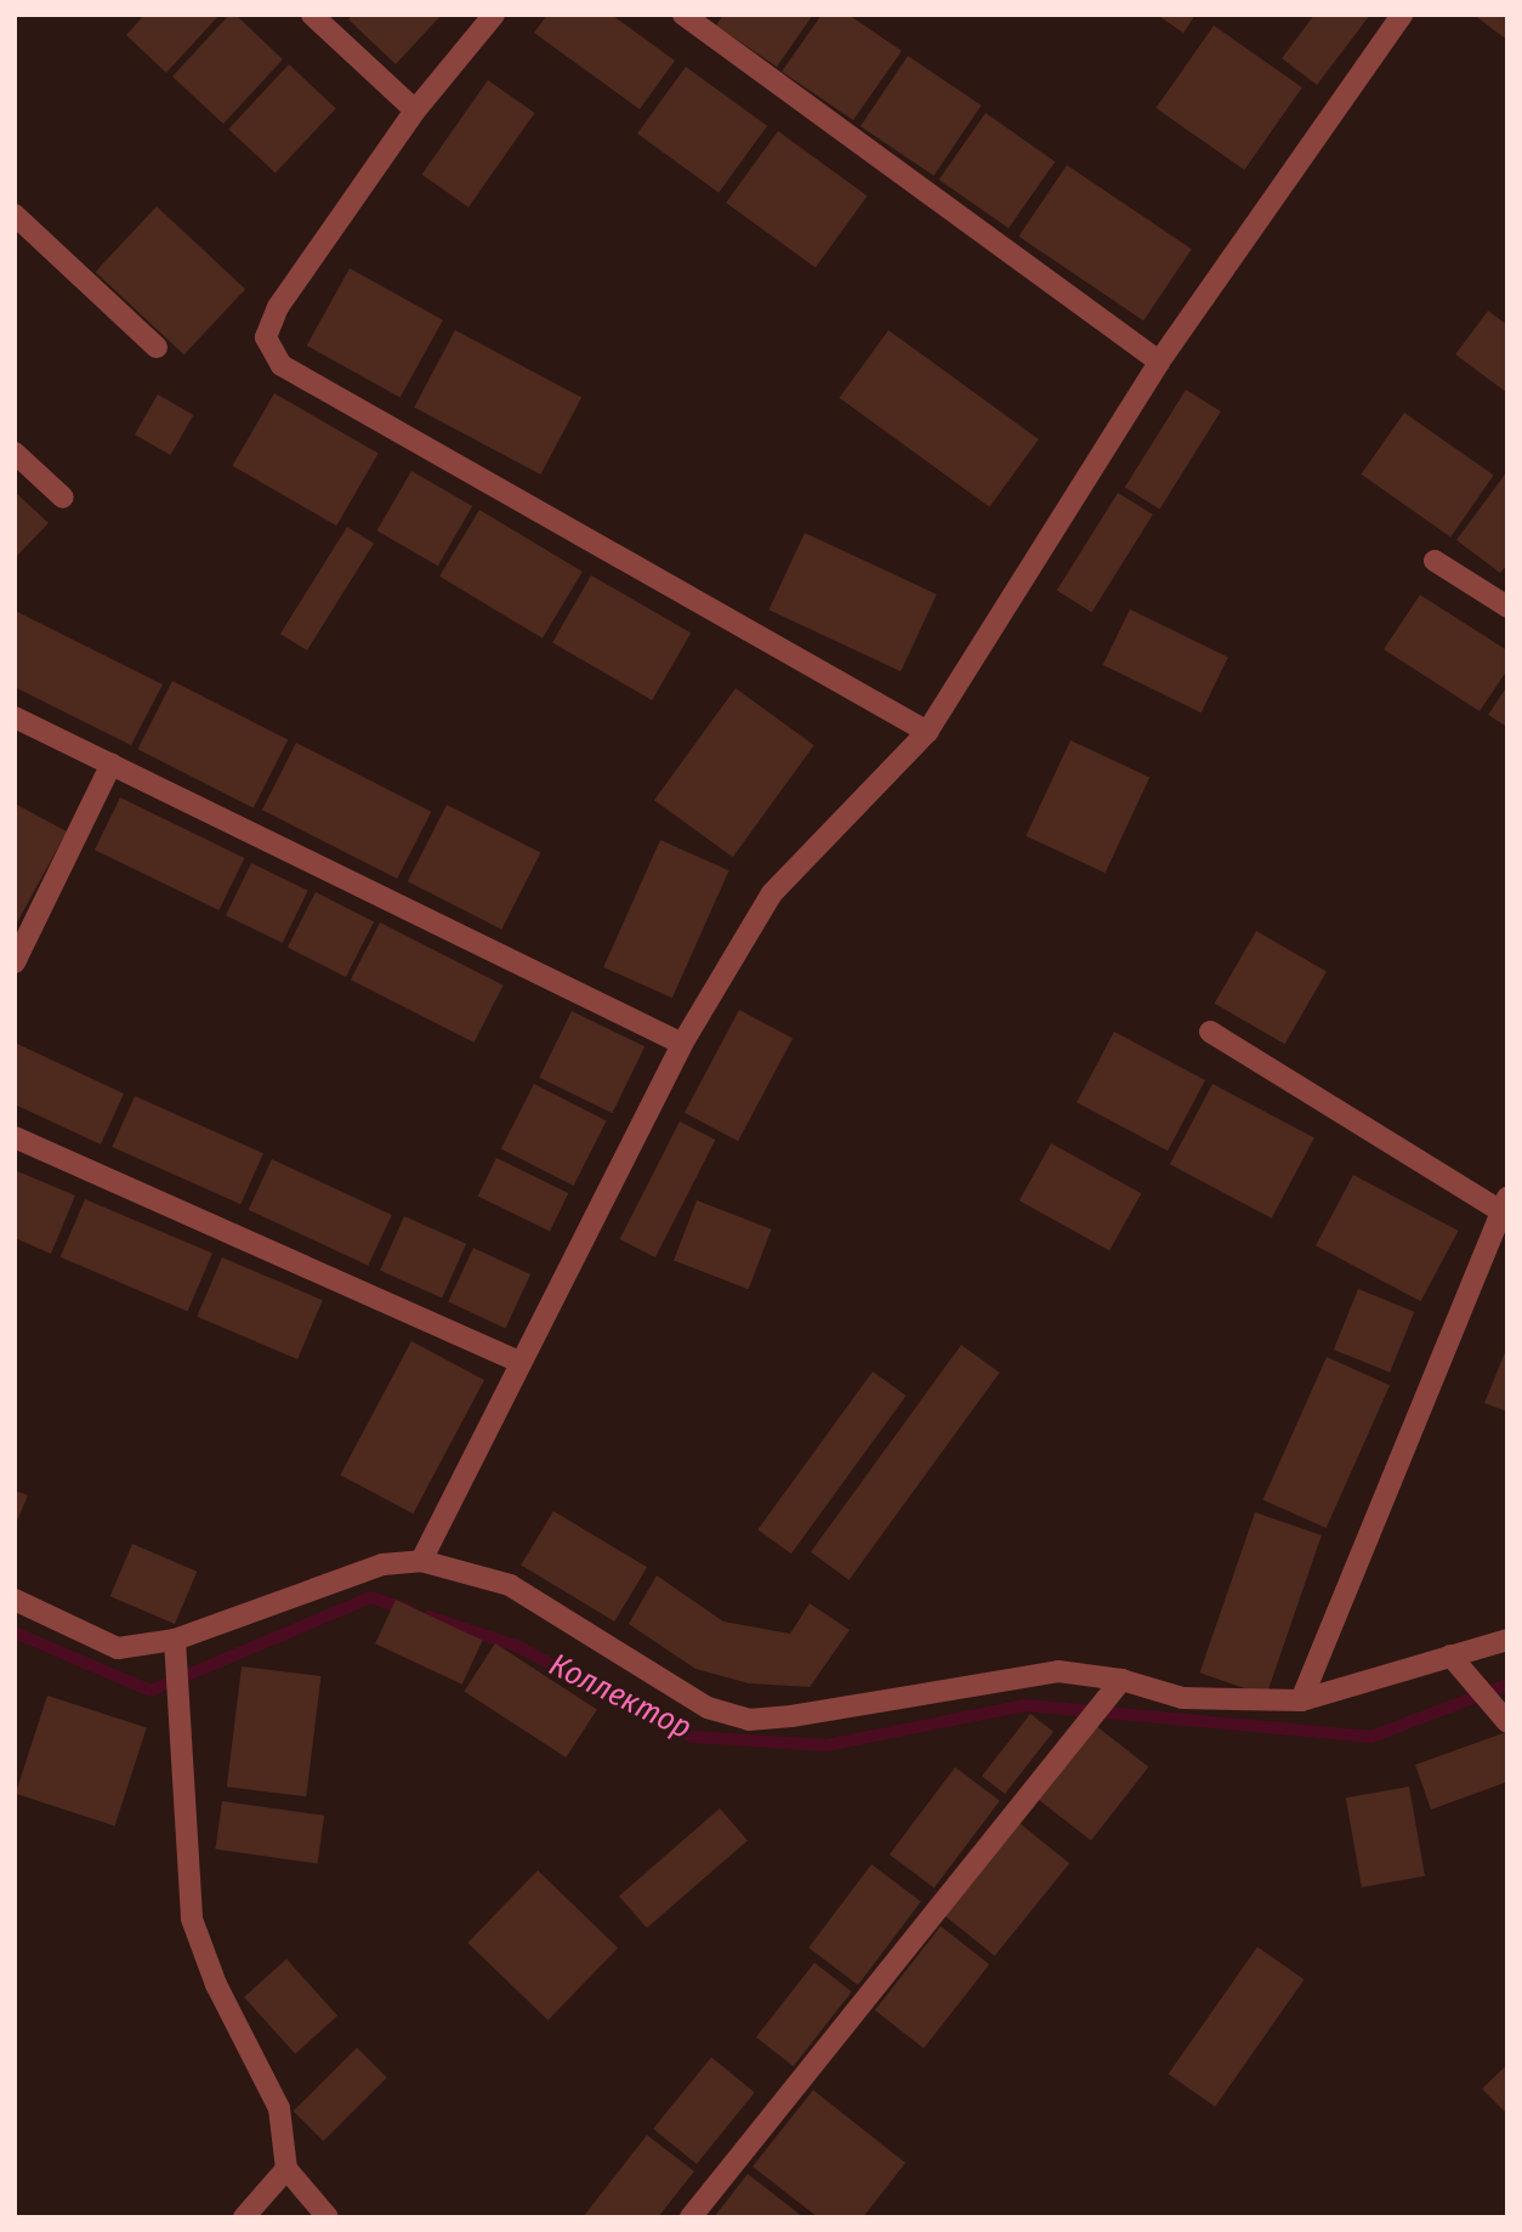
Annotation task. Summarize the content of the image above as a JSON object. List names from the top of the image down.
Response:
{
  "water": ["Коллектор"]
}
